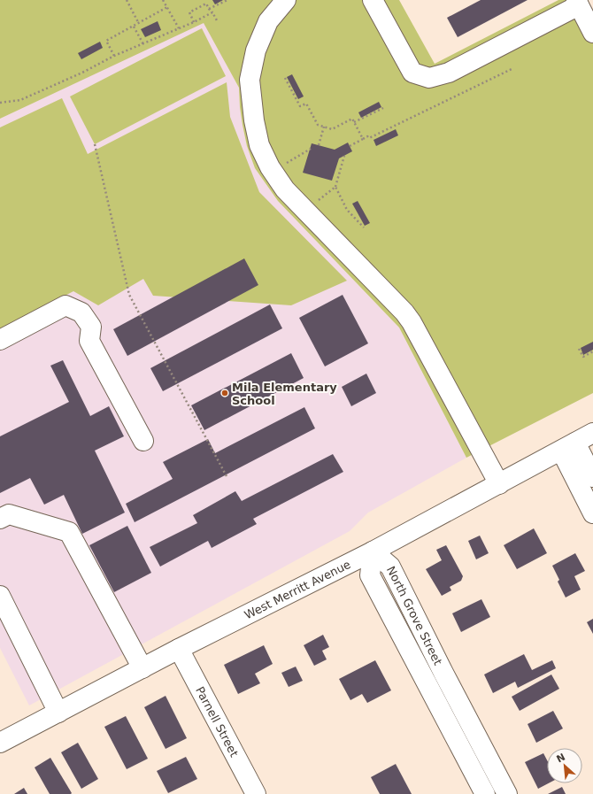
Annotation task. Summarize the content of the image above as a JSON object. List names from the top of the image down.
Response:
{
  "streets": {
    "street": ["West Merritt Avenue", "North Grove Street", "Parnell Street"]
  },
  "crossings": [
    ["West Merritt Avenue", "North Grove Street"],
    ["West Merritt Avenue", "Parnell Street"]
  ],
  "places": ["Mila Elementary School"],
  "north": "top left"
}
